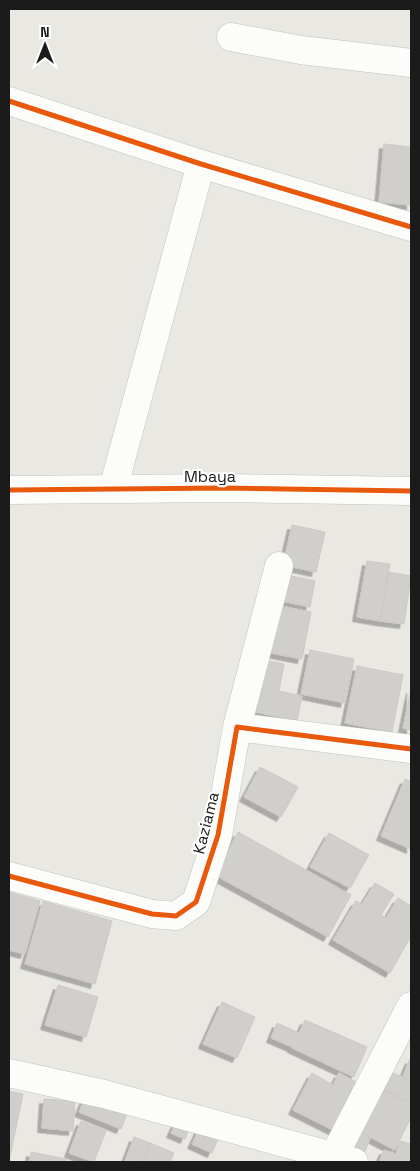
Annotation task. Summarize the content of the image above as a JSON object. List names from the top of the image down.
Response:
{
  "streets": {
    "street": ["Mbaya", "Kaziama"]
  },
  "north": "top"
}
